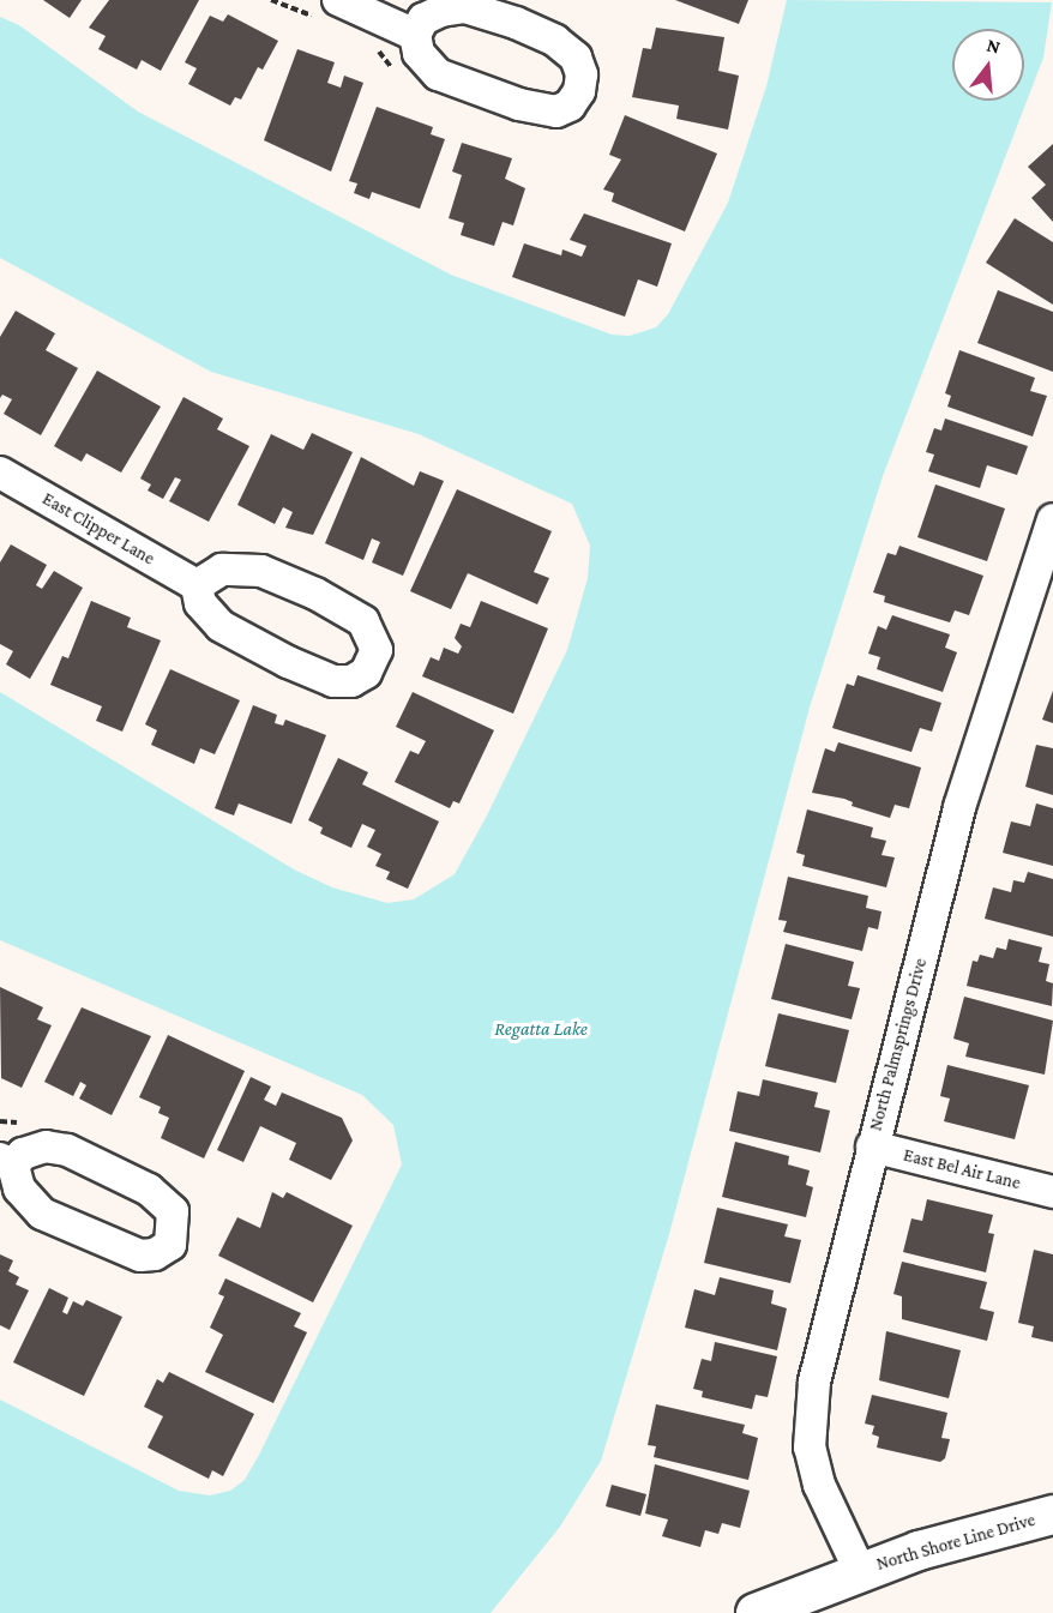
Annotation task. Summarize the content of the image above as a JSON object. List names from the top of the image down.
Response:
{
  "streets": {
    "street": [
      "East Clipper Lane",
      "North Palmsprings Drive",
      "East Bel Air Lane",
      "North Shore Line Drive"
    ]
  },
  "crossings": [
    ["North Palmsprings Drive", "East Bel Air Lane"],
    ["North Palmsprings Drive", "North Shore Line Drive"]
  ],
  "water": ["Regatta Lake"],
  "north": "top"
}
